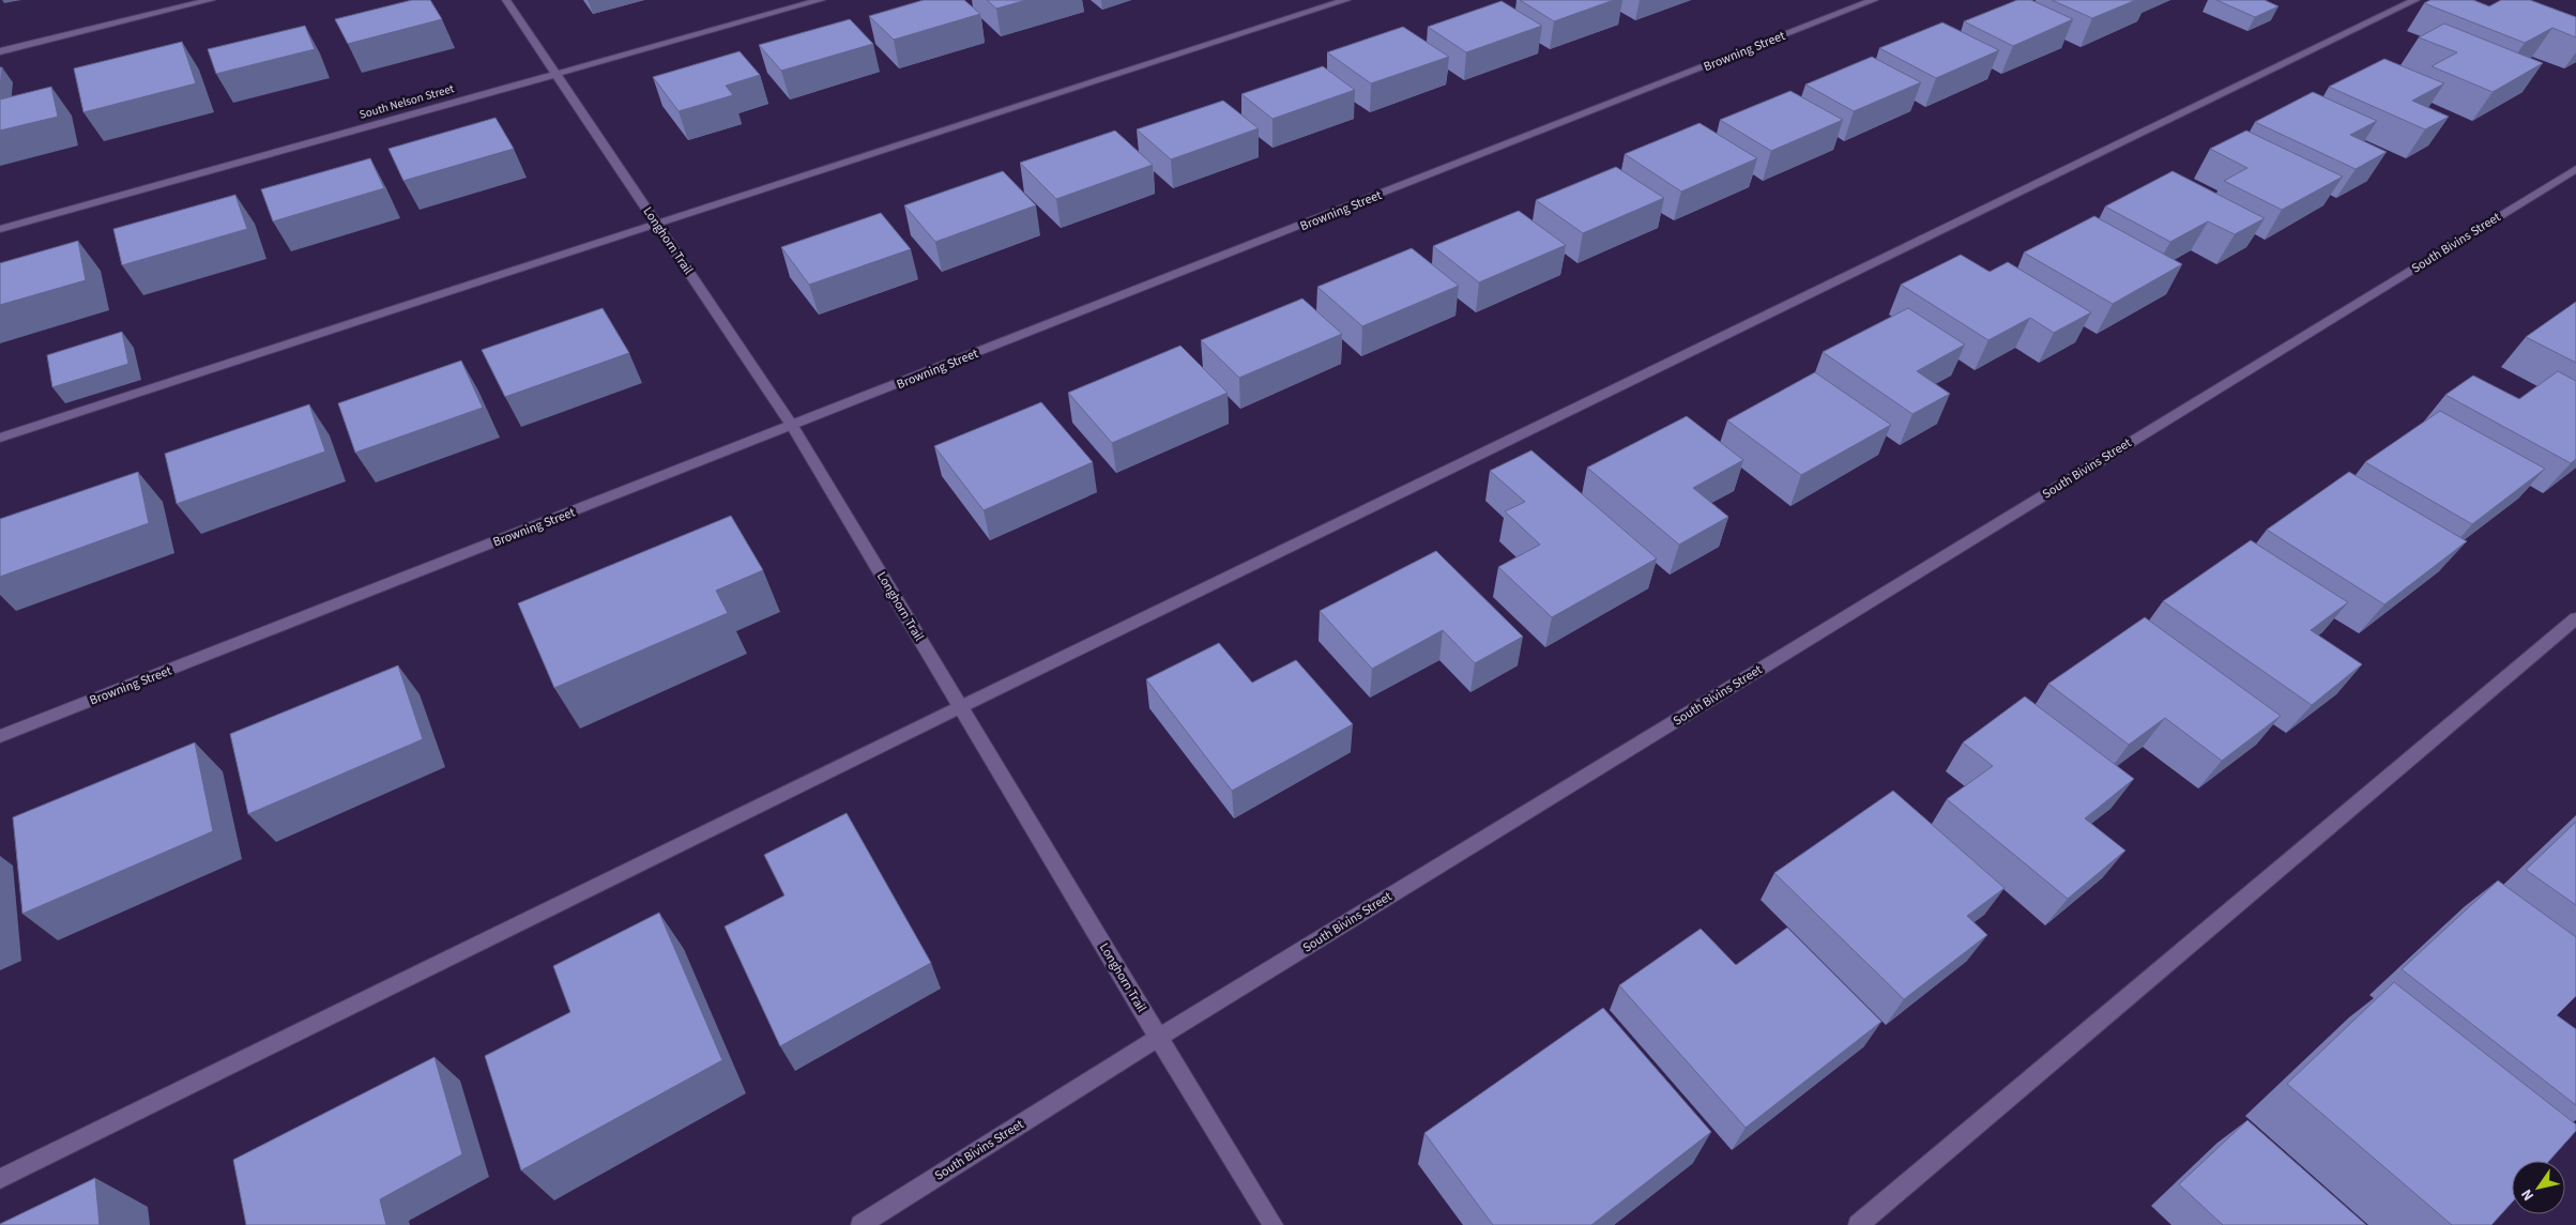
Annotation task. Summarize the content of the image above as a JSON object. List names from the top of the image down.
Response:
{
  "streets": {
    "street": [
      "Browning Street",
      "South Nelson Street",
      "Longhorn Trail",
      "South Bivins Street"
    ]
  },
  "crossings": [
    ["Browning Street", "Longhorn Trail"],
    ["South Nelson Street", "Longhorn Trail"],
    ["Longhorn Trail", "South Bivins Street"]
  ],
  "north": "bottom left"
}
